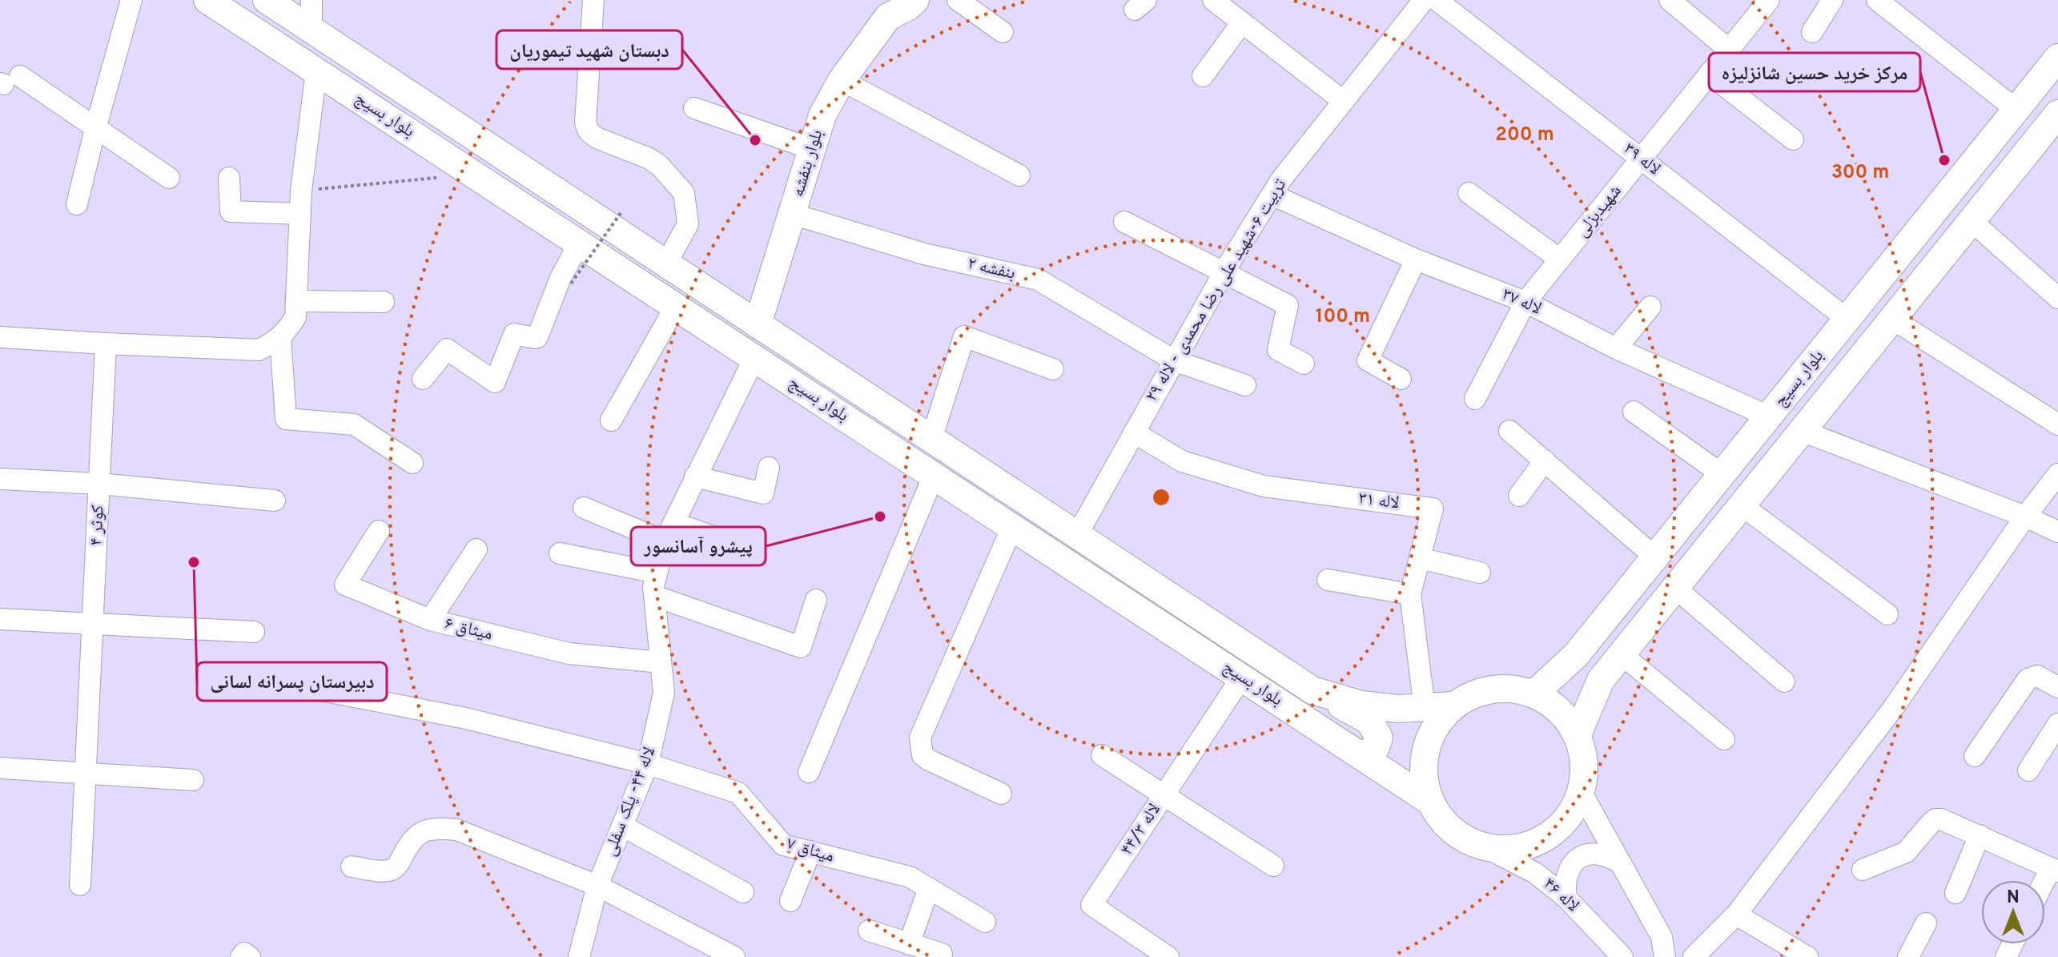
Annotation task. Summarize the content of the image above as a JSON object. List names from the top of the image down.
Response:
{
  "streets": {
    "main road": ["بلوار بسیج", "بلوار بنفشه"],
    "street": [
      "لاله ۳۹",
      "شهیدبزلی",
      "بنفشه ۲",
      "تربیت ۶-شهید علی رضا محمدی - لاله ۲۹",
      "لاله ۳۷",
      "لاله ۳۱",
      "کوثر ۴",
      "میثاق ۶",
      "لاله ۴۴- پلک سفلی",
      "لاله ۴۴/۳",
      "میثاق ۷",
      "لاله ۴۶"
    ]
  },
  "crossings": [
    ["بلوار بسیج", "لاله ۳۹"],
    ["بلوار بسیج", "بلوار بنفشه"],
    ["بلوار بسیج", "تربیت ۶-شهید علی رضا محمدی - لاله ۲۹"],
    ["بلوار بسیج", "لاله ۳۷"],
    ["بلوار بسیج", "لاله ۳۱"],
    ["بلوار بسیج", "لاله ۴۴- پلک سفلی"],
    ["بلوار بسیج", "لاله ۴۴/۳"],
    ["بلوار بسیج", "لاله ۴۶"],
    ["لاله ۳۹", "شهیدبزلی"],
    ["بلوار بنفشه", "بنفشه ۲"],
    ["شهیدبزلی", "لاله ۳۷"],
    ["بنفشه ۲", "تربیت ۶-شهید علی رضا محمدی - لاله ۲۹"],
    ["تربیت ۶-شهید علی رضا محمدی - لاله ۲۹", "لاله ۳۷"],
    ["تربیت ۶-شهید علی رضا محمدی - لاله ۲۹", "لاله ۳۱"],
    ["میثاق ۶", "لاله ۴۴- پلک سفلی"],
    ["لاله ۴۴- پلک سفلی", "میثاق ۷"]
  ],
  "places": [
    "دبستان شهید تیموریان",
    "مرکز خرید حسین شانزلیزه",
    "پیشرو آسانسور",
    "دبیرستان پسرانه لسانی"
  ],
  "north": "top",
  "rings": ["200 m", "300 m", "100 m"]
}
